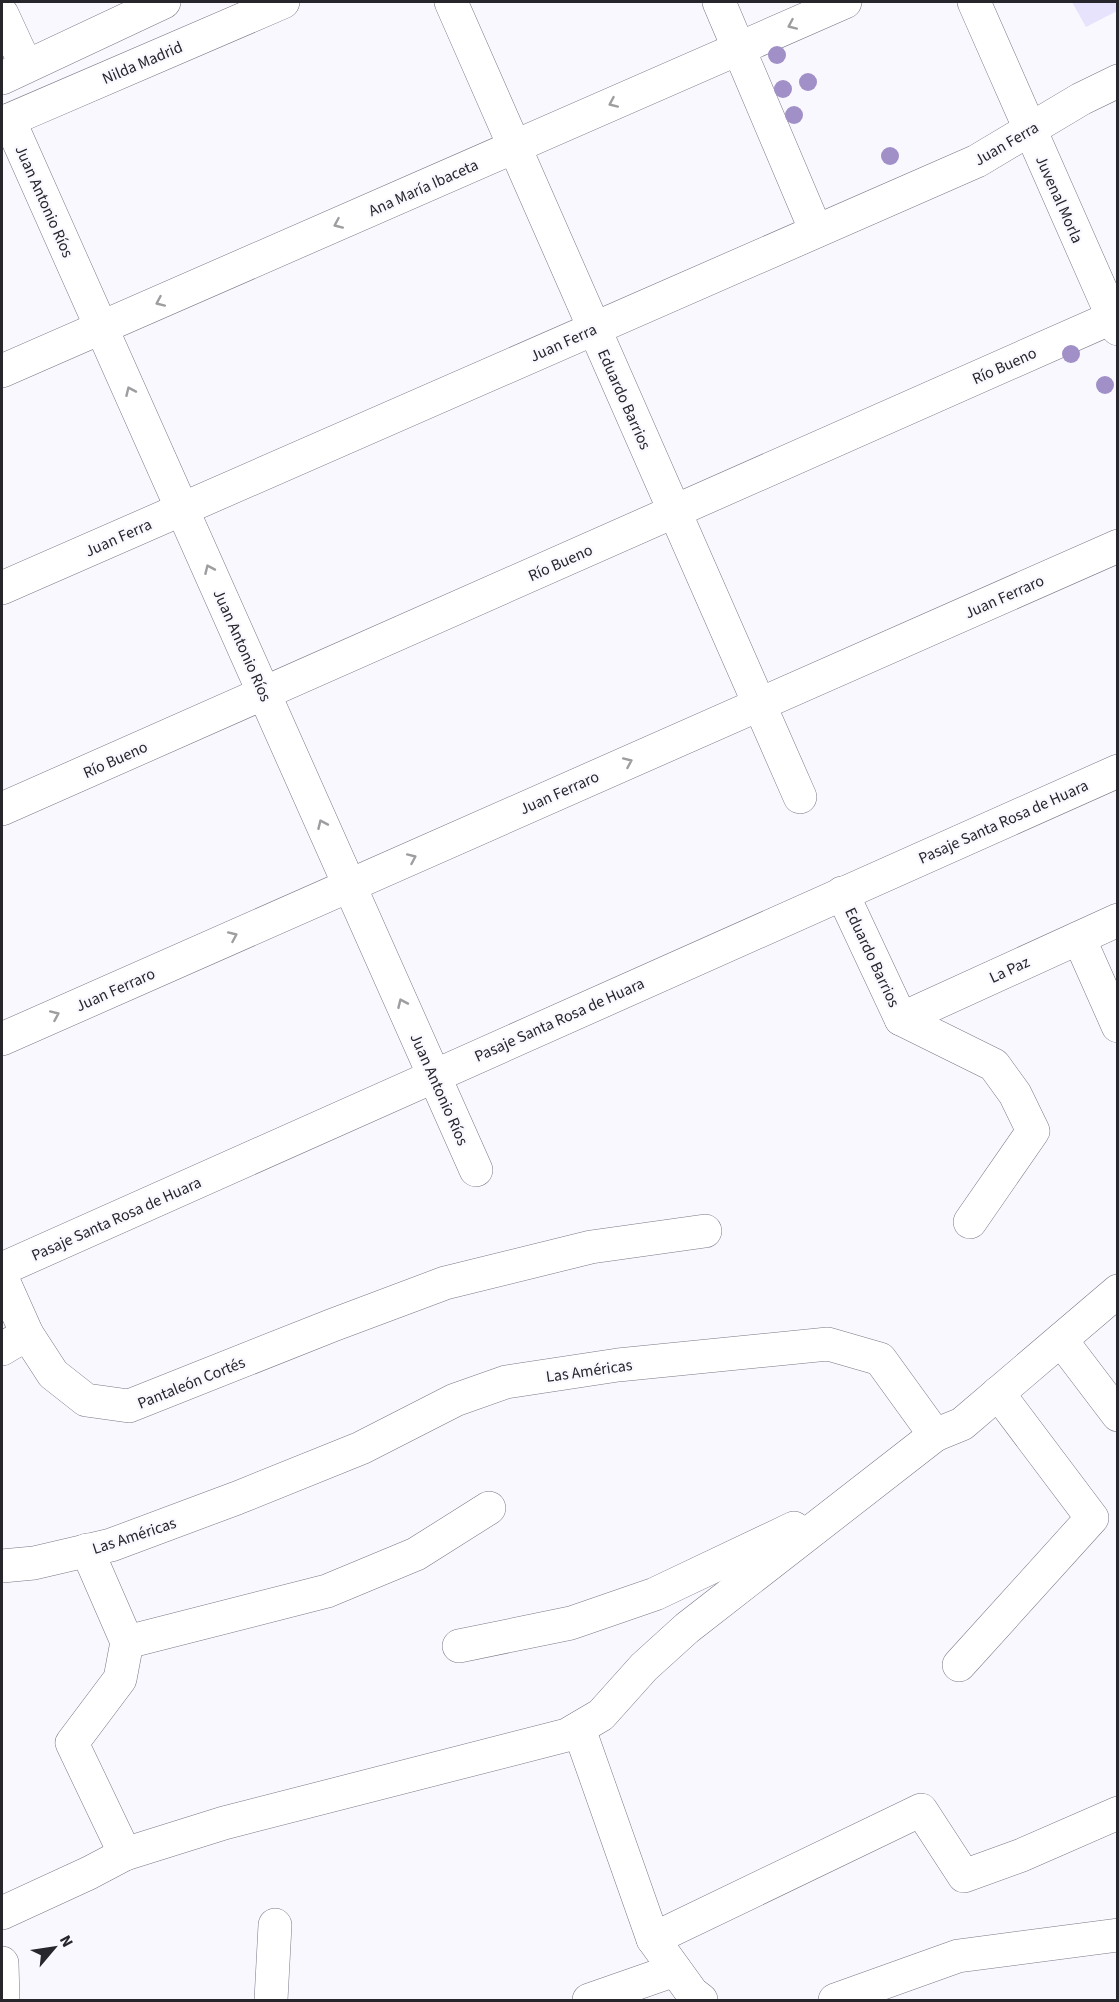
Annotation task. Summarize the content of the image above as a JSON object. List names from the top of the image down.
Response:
{
  "streets": {
    "street": [
      "Nilda Madrid",
      "Juan Ferra",
      "Ana María Ibaceta",
      "Juvenal Morla",
      "Juan Antonio Ríos",
      "Río Bueno",
      "Eduardo Barrios",
      "Juan Ferraro",
      "Pasaje Santa Rosa de Huara",
      "La Paz",
      "Las Américas",
      "Pantaleón Cortés"
    ]
  },
  "crossings": [
    ["Nilda Madrid", "Juan Antonio Ríos"],
    ["Juan Ferra", "Juvenal Morla"],
    ["Juan Ferra", "Juan Antonio Ríos"],
    ["Juan Ferra", "Eduardo Barrios"],
    ["Ana María Ibaceta", "Juan Antonio Ríos"],
    ["Ana María Ibaceta", "Eduardo Barrios"],
    ["Juvenal Morla", "Río Bueno"],
    ["Juan Antonio Ríos", "Río Bueno"],
    ["Juan Antonio Ríos", "Juan Ferraro"],
    ["Juan Antonio Ríos", "Pasaje Santa Rosa de Huara"],
    ["Río Bueno", "Eduardo Barrios"],
    ["Eduardo Barrios", "Juan Ferraro"],
    ["Eduardo Barrios", "Pasaje Santa Rosa de Huara"],
    ["Eduardo Barrios", "La Paz"]
  ],
  "one_way": ["Ana María Ibaceta", "Juan Antonio Ríos", "Juan Ferraro"],
  "north": "top right"
}
